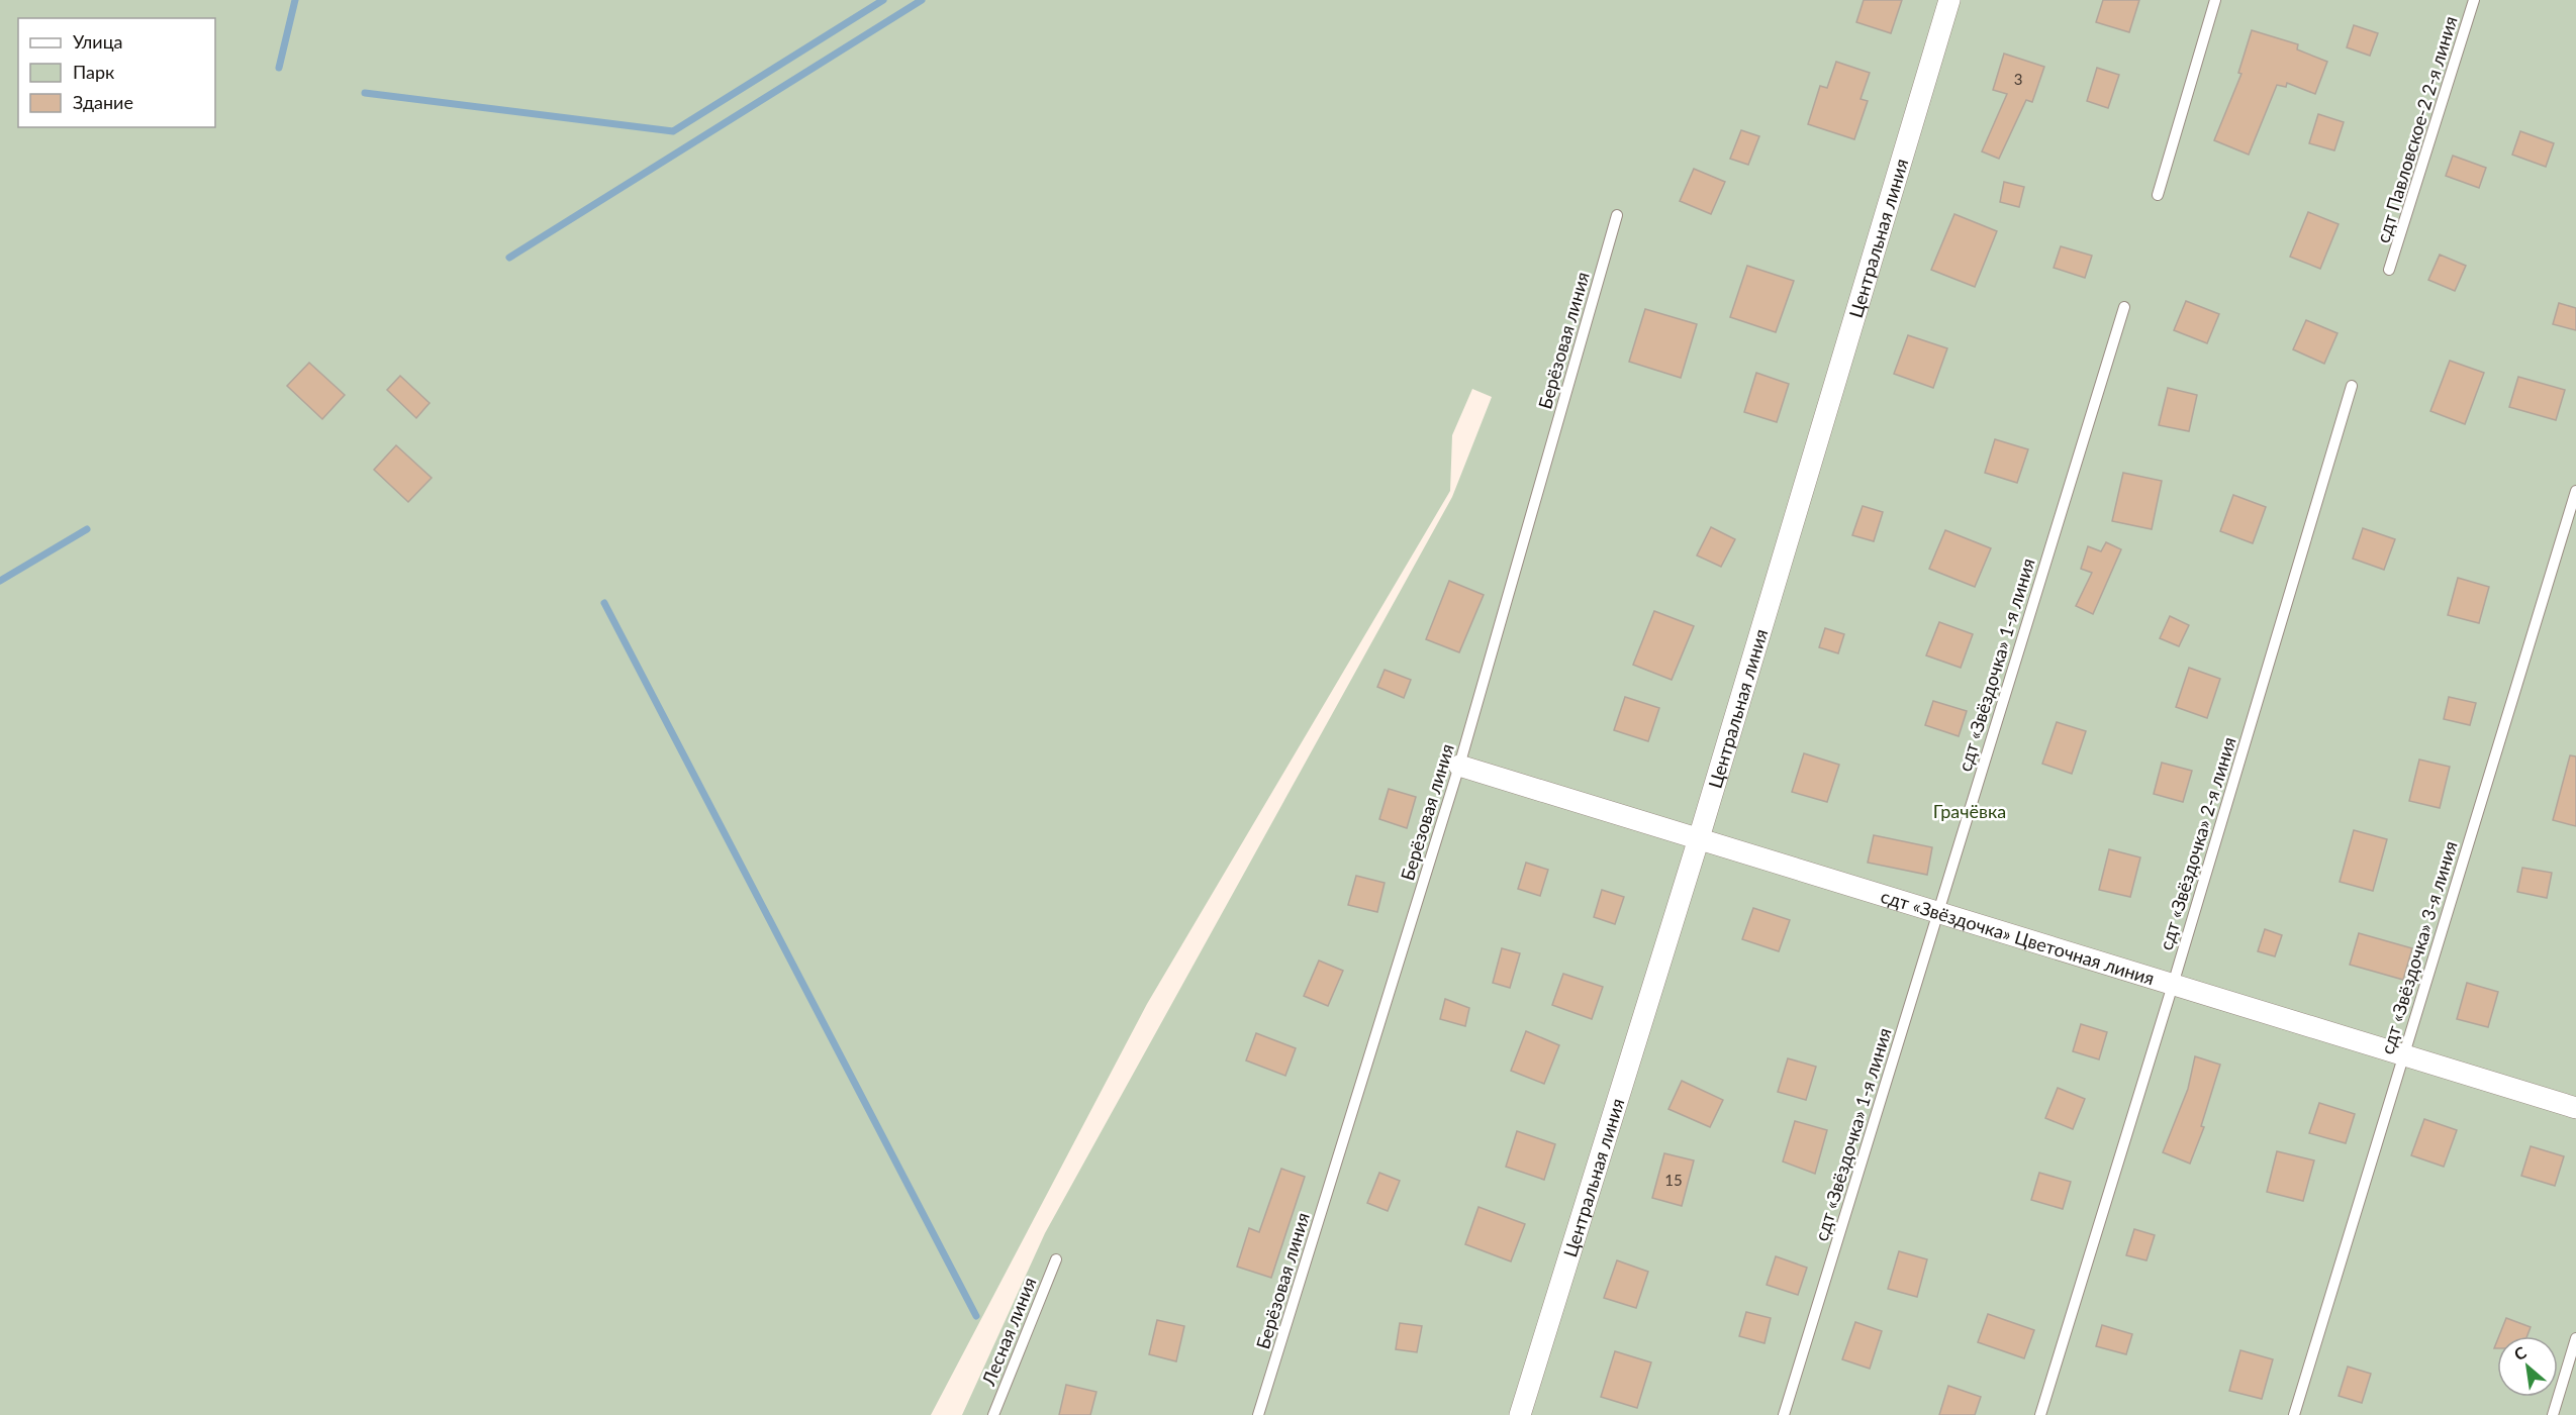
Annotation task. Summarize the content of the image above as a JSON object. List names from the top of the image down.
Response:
{
  "streets": {
    "street": ["Центральная линия", "сдт «Звёздочка» Цветочная линия"],
    "lane": [
      "сдт Павловское-2 2-я линия",
      "Берёзовая линия",
      "сдт «Звёздочка» 1-я линия",
      "сдт «Звёздочка» 2-я линия",
      "сдт «Звёздочка» 3-я линия",
      "Лесная линия"
    ]
  },
  "crossings": [
    ["Центральная линия", "сдт «Звёздочка» Цветочная линия"],
    ["Берёзовая линия", "сдт «Звёздочка» Цветочная линия"],
    ["сдт «Звёздочка» 1-я линия", "сдт «Звёздочка» Цветочная линия"],
    ["сдт «Звёздочка» 2-я линия", "сдт «Звёздочка» Цветочная линия"],
    ["сдт «Звёздочка» Цветочная линия", "сдт «Звёздочка» 3-я линия"]
  ],
  "parks": ["Грачёвка"],
  "house_numbers": ["3", "15"],
  "legend": ["Улица", "Парк", "Здание"],
  "north": "top left"
}
